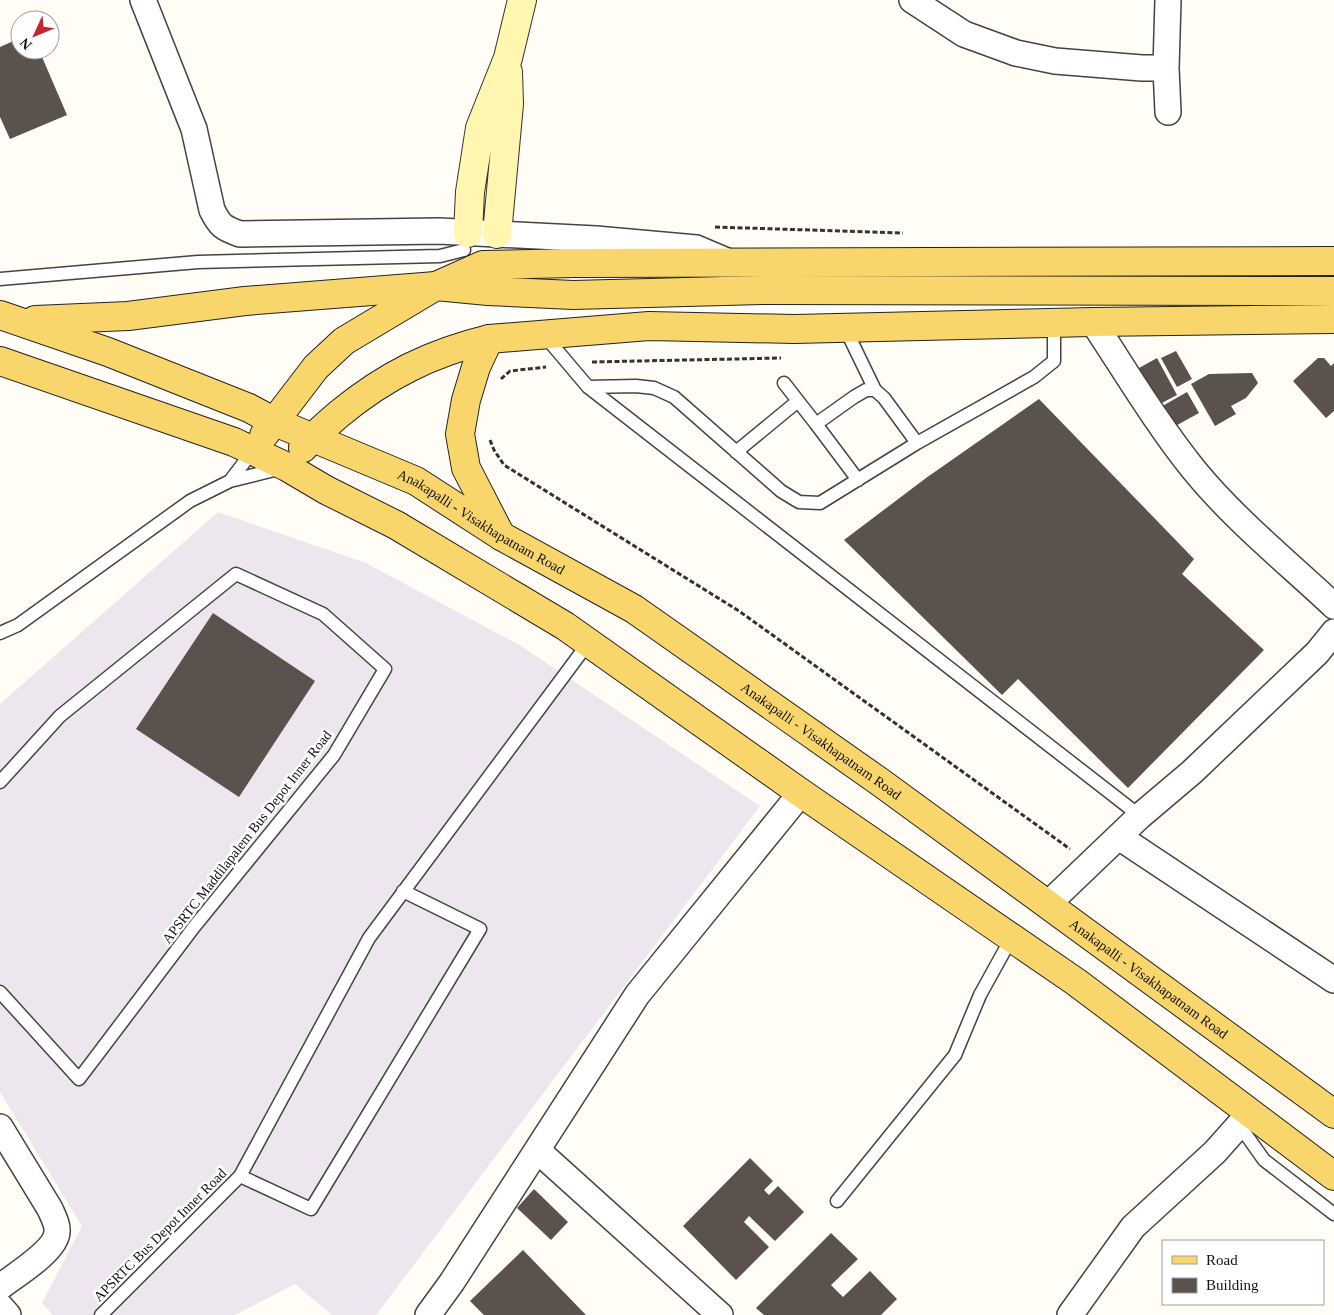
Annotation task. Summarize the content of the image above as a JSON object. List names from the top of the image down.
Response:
{
  "streets": {
    "main road": ["Anakapalli - Visakhapatnam Road"],
    "lane": ["APSRTC Maddilapalem Bus Depot Inner Road", "APSRTC Bus Depot Inner Road"]
  },
  "legend": ["Road", "Building"],
  "north": "bottom left"
}
